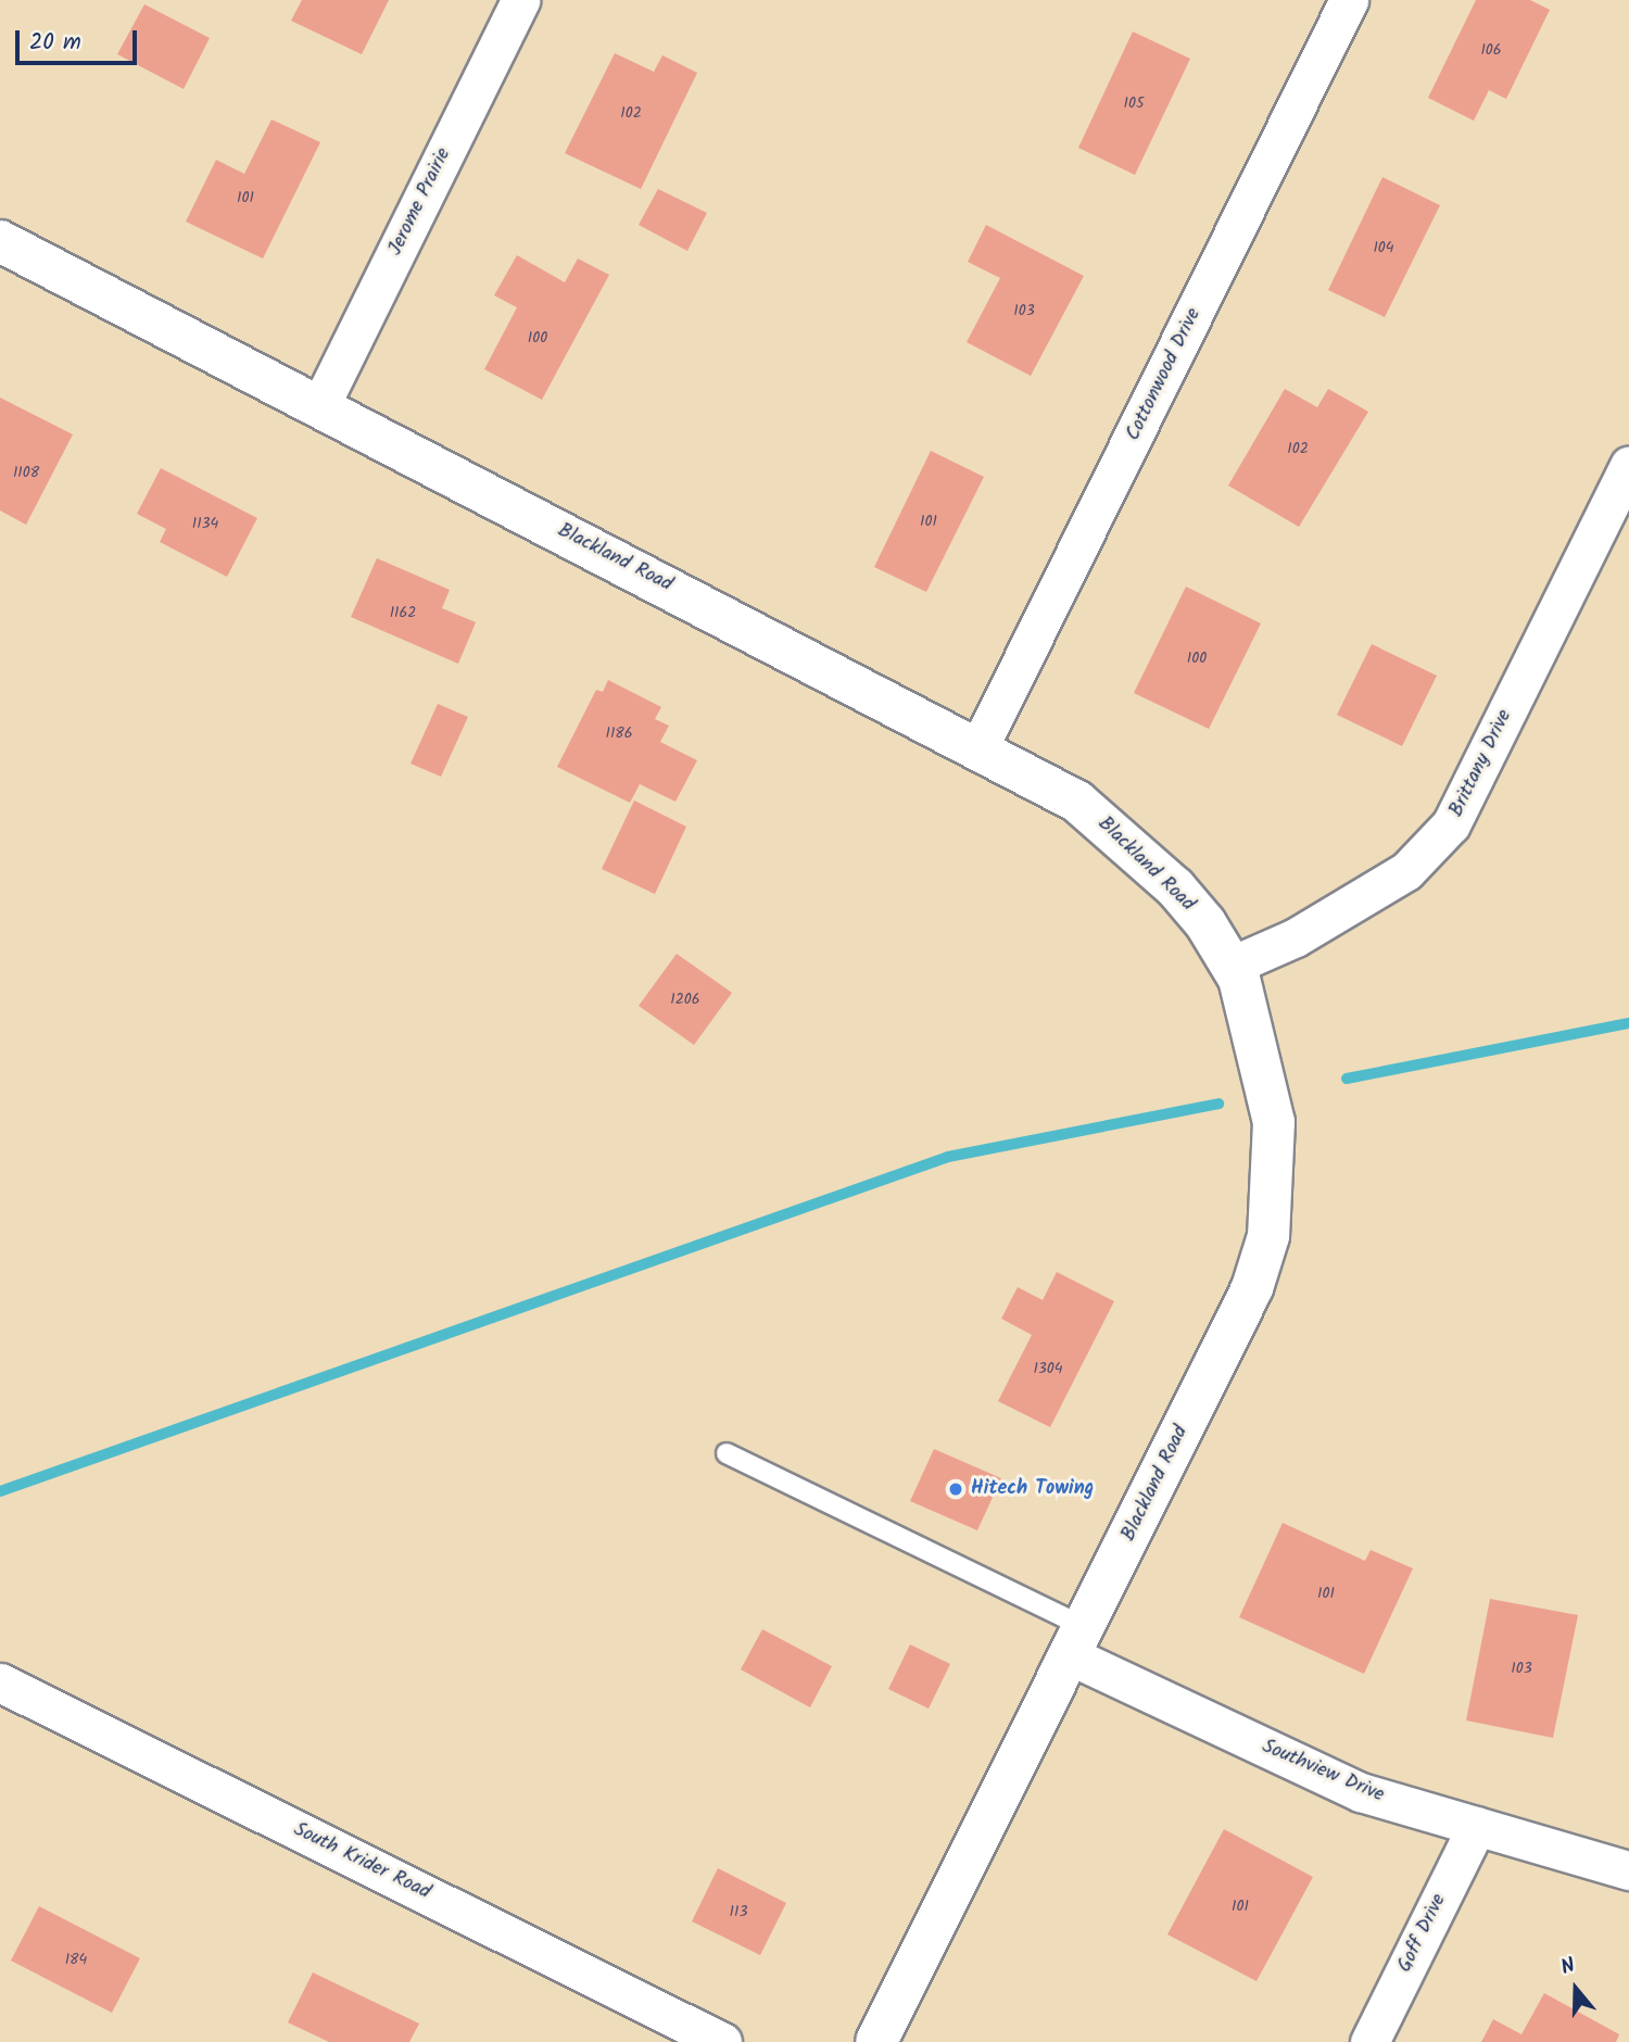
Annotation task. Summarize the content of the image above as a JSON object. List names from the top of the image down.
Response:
{
  "streets": {
    "street": [
      "Jerome Prairie",
      "Cottonwood Drive",
      "Blackland Road",
      "Brittany Drive",
      "Southview Drive",
      "South Krider Road",
      "Goff Drive"
    ]
  },
  "crossings": [
    ["Jerome Prairie", "Blackland Road"],
    ["Cottonwood Drive", "Blackland Road"],
    ["Blackland Road", "Brittany Drive"],
    ["Blackland Road", "Southview Drive"],
    ["Southview Drive", "Goff Drive"]
  ],
  "places": ["Hitech Towing"],
  "house_numbers": [
    "106",
    "105",
    "102",
    "101",
    "104",
    "103",
    "100",
    "102",
    "1108",
    "101",
    "1134",
    "1162",
    "100",
    "1186",
    "1206",
    "1304",
    "101",
    "103",
    "101",
    "113",
    "184"
  ],
  "scale_bar": "20 m",
  "north": "top"
}
